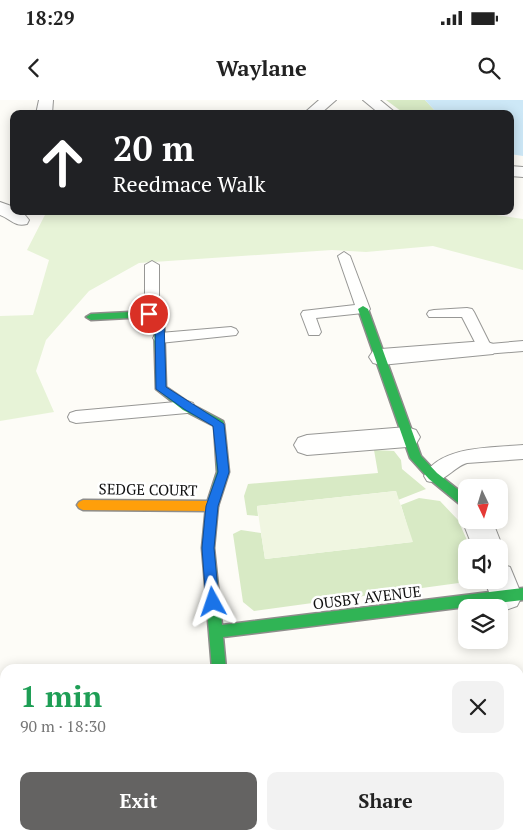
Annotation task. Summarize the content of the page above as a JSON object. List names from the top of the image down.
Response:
{
  "streets": {
    "street": ["SEDGE COURT", "OUSBY AVENUE"]
  },
  "north": "bottom",
  "page": {
    "status": "18:29",
    "header": "Waylane",
    "turn": ["20 m", "Reedmace Walk"],
    "heading": ["1 min", "90 m · 18:30"],
    "buttons": ["Exit", "Share"]
  }
}
